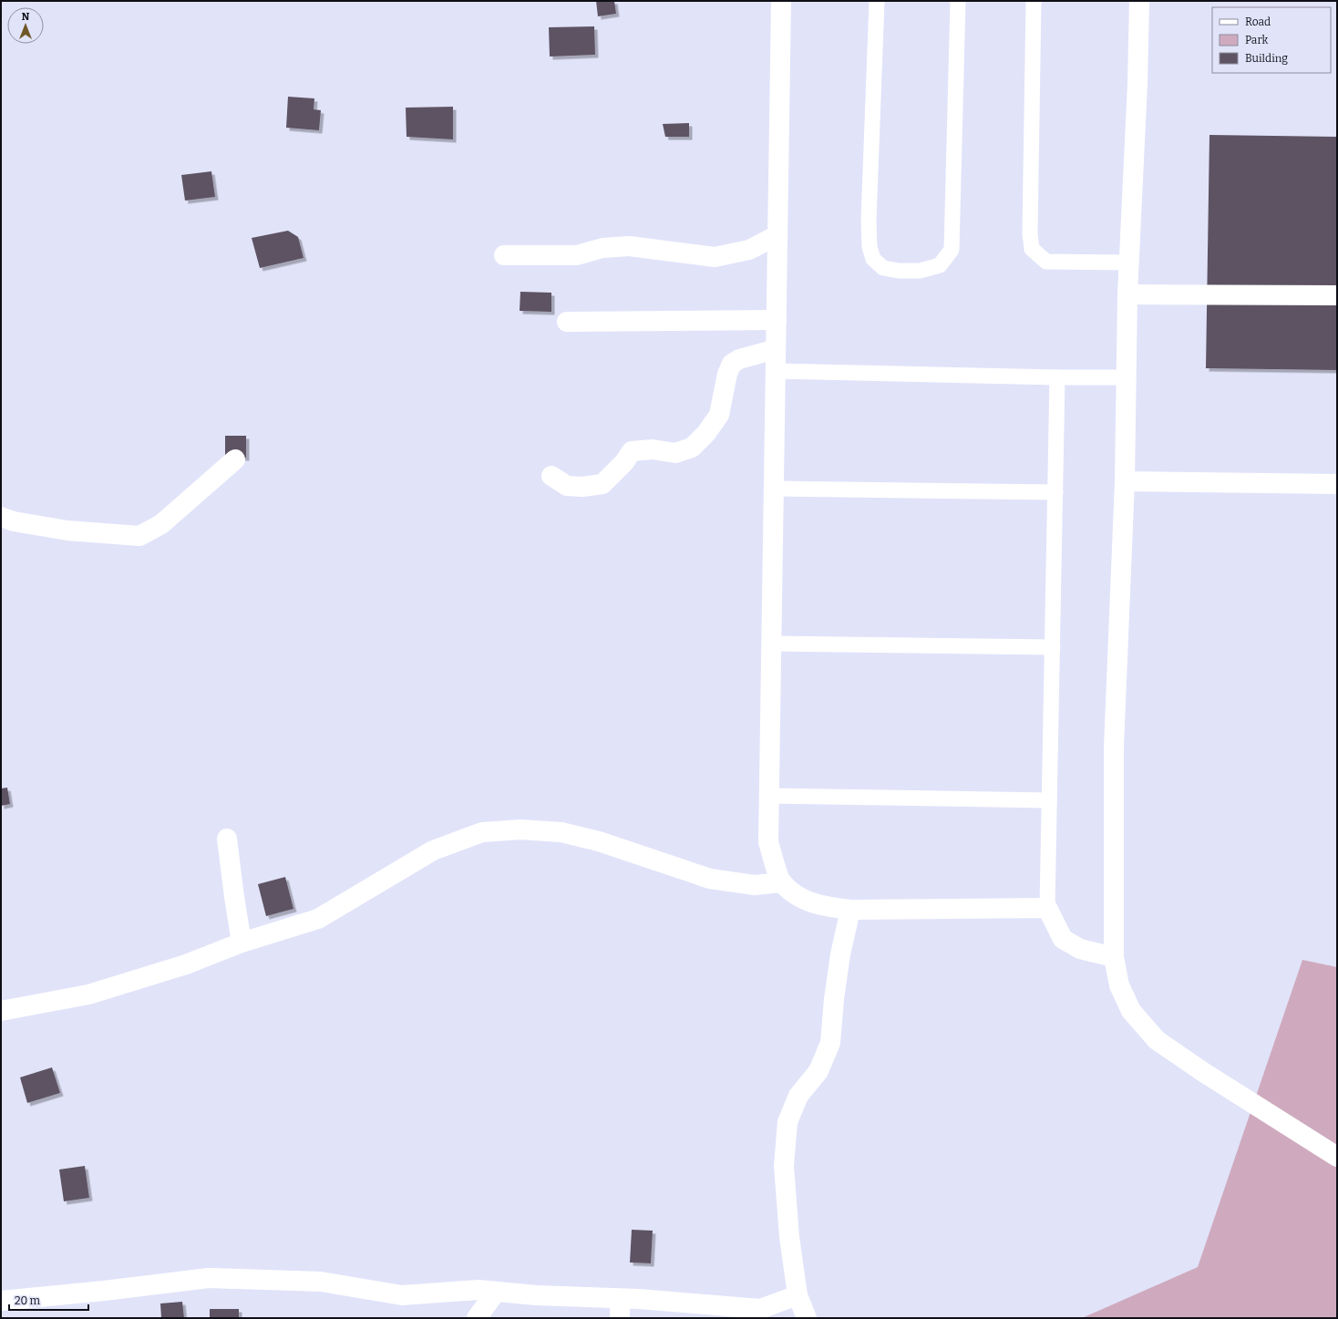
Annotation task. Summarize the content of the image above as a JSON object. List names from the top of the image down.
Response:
{
  "legend": ["Road", "Park", "Building"],
  "scale_bar": "20 m",
  "north": "top"
}
